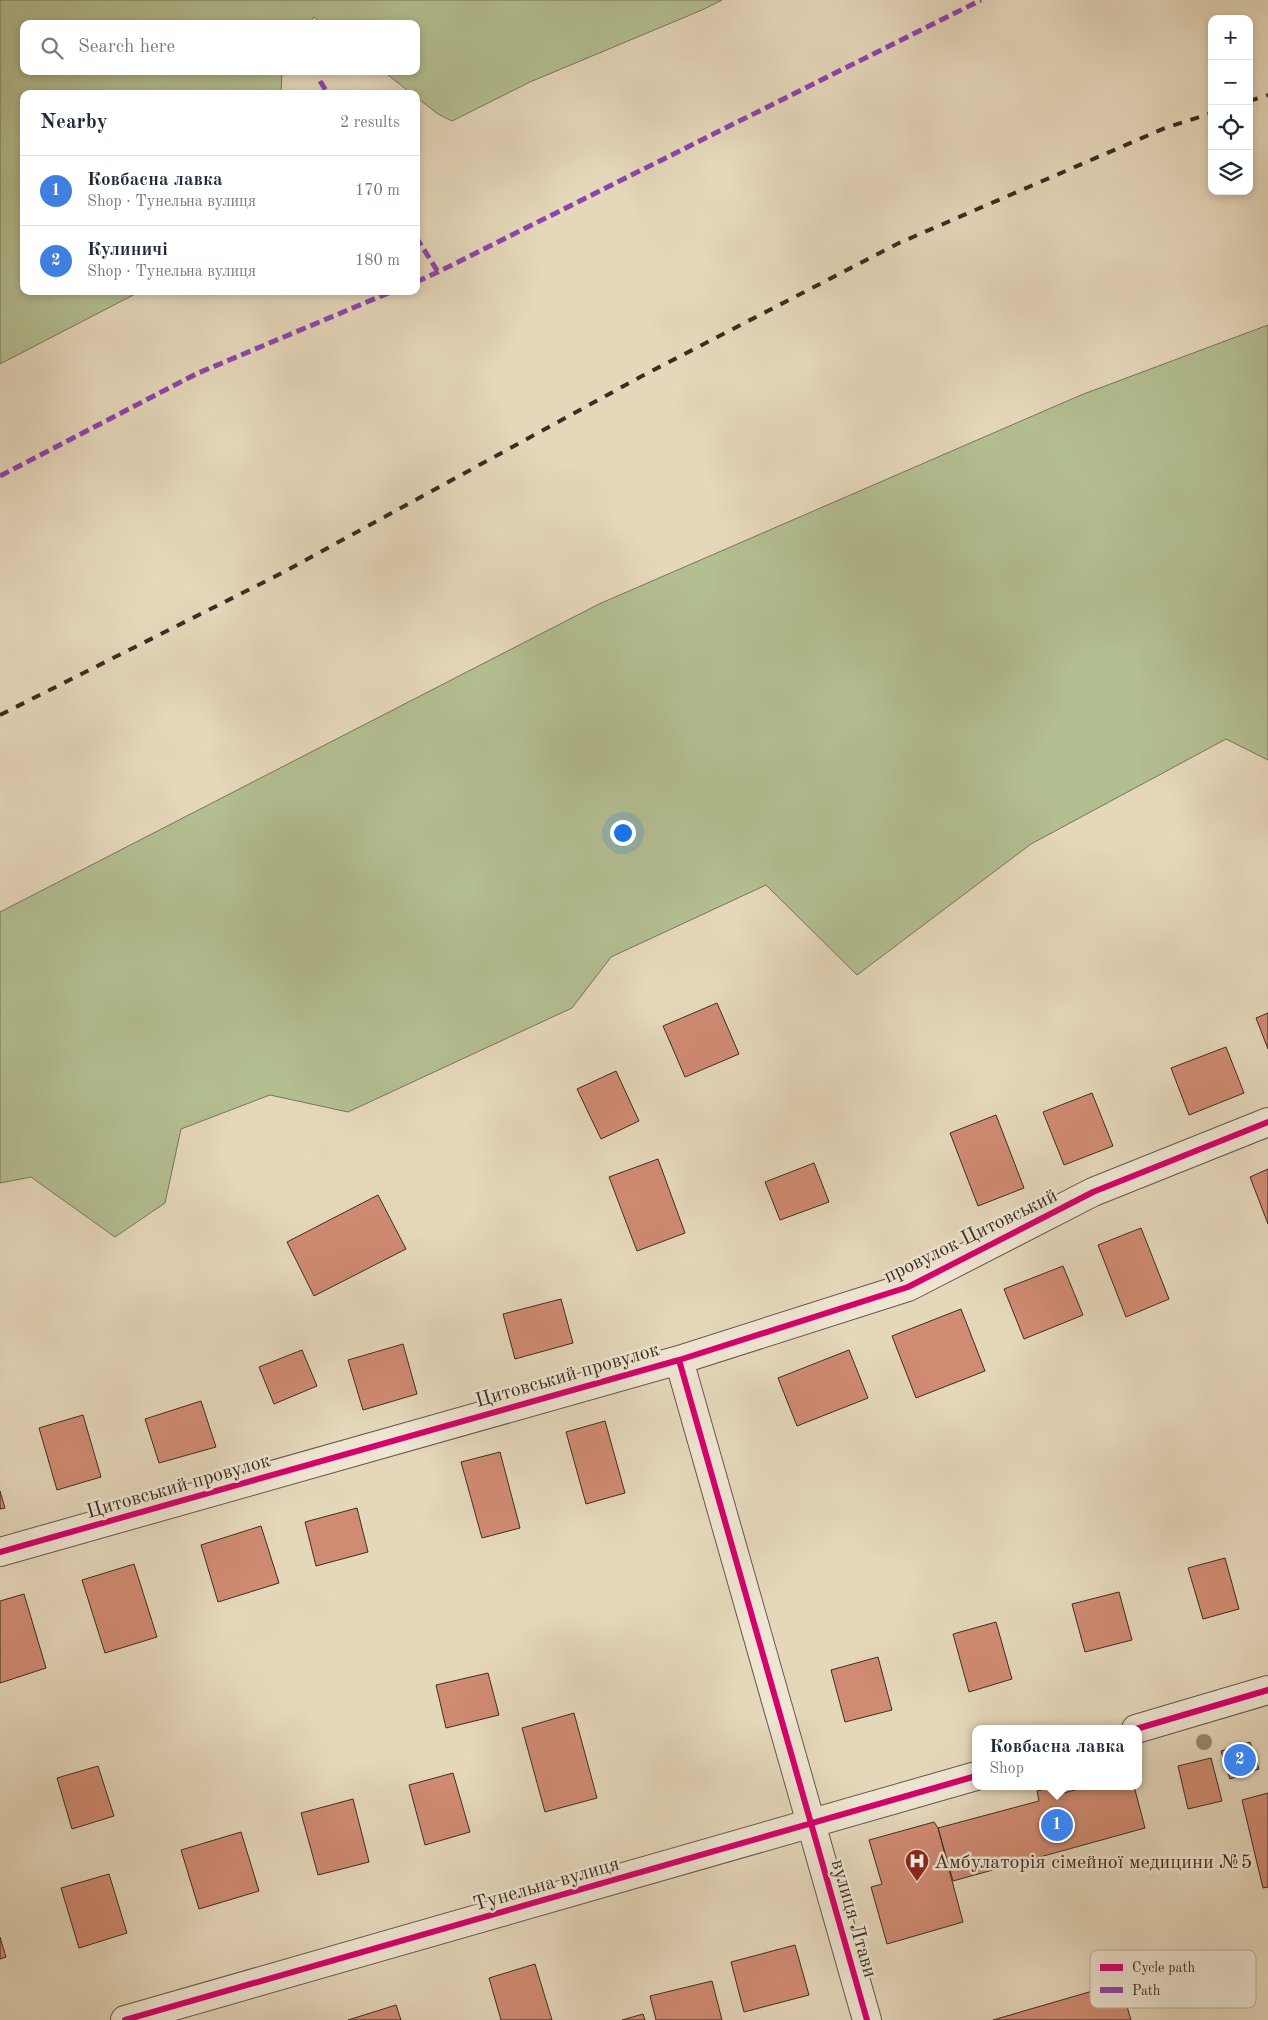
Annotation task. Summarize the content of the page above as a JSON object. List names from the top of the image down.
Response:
{
  "streets": {
    "street": [
      "провулок Цитовський",
      "Цитовський провулок",
      "Тунельна вулиця",
      "вулиця Лтави"
    ]
  },
  "crossings": [
    ["провулок Цитовський", "Цитовський провулок"],
    ["Цитовський провулок", "Тунельна вулиця"],
    ["Цитовський провулок", "вулиця Лтави"],
    ["Тунельна вулиця", "вулиця Лтави"]
  ],
  "places": {
    "hospital": ["Амбулаторія сімейної медицини №5"]
  },
  "legend": ["Cycle path", "Path"],
  "page": {
    "map_buttons": ["+", "−"],
    "search": "Search here",
    "heading": ["Nearby", "2 results"],
    "list": [
      {
        "mark": "1",
        "name": "Ковбасна лавка",
        "note": "Shop · Тунельна вулиця",
        "value": "170 m"
      },
      {
        "mark": "2",
        "name": "Кулиничі",
        "note": "Shop · Тунельна вулиця",
        "value": "180 m"
      }
    ],
    "popup": ["Ковбасна лавка", "Shop"],
    "pins": ["2", "1"]
  }
}
